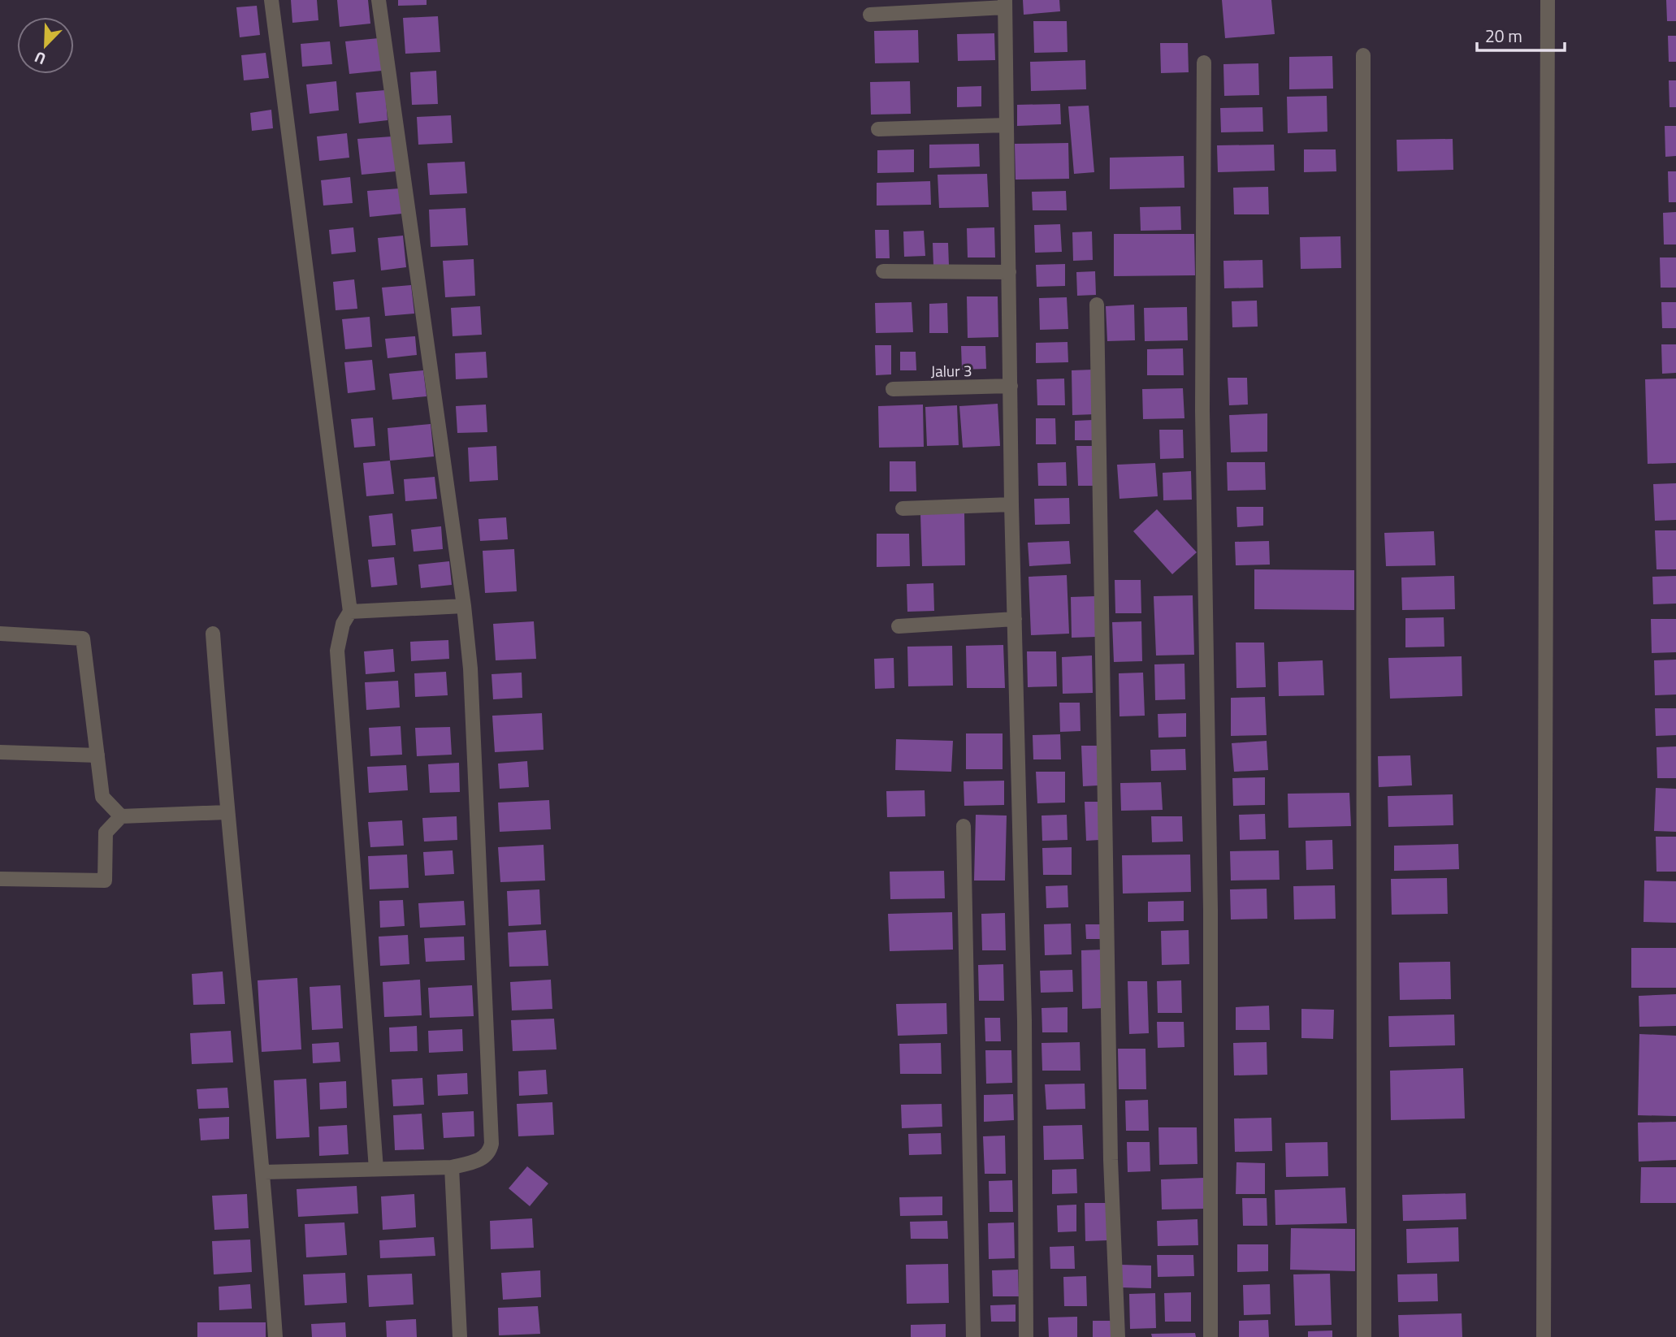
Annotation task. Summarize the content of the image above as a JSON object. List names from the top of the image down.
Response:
{
  "streets": {
    "street": ["Jalur 3"]
  },
  "scale_bar": "20 m",
  "north": "bottom left"
}
